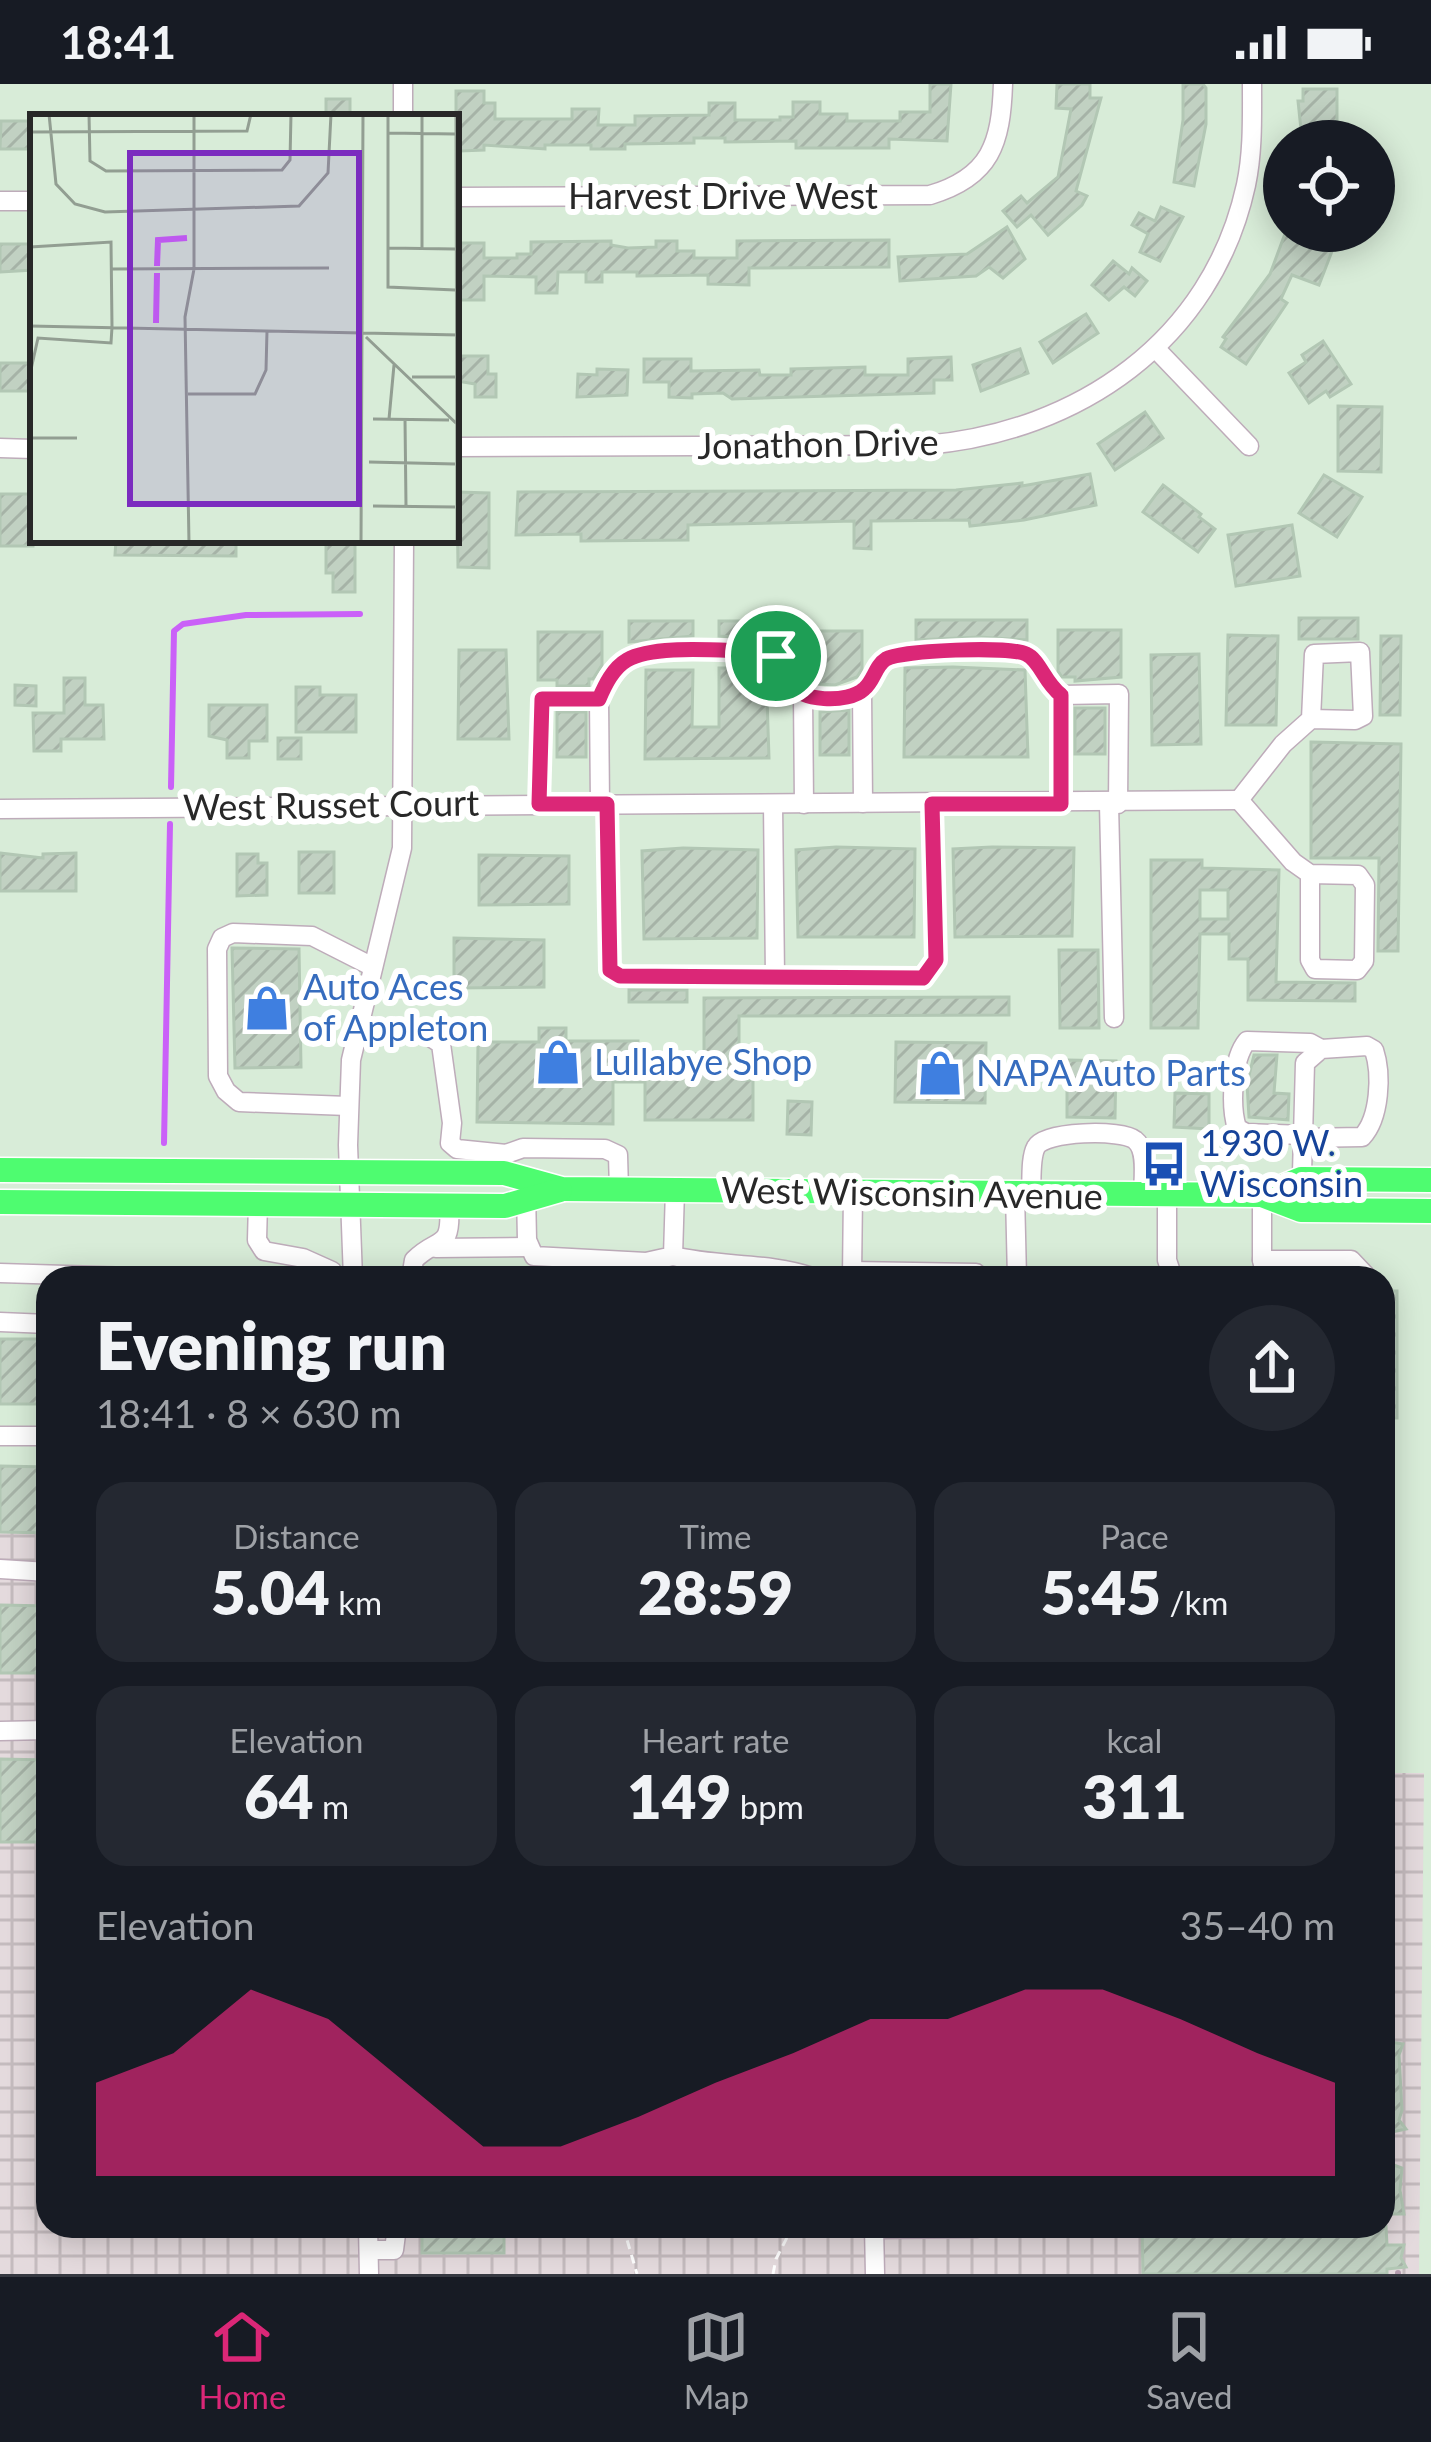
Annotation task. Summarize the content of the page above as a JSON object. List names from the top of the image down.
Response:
{
  "streets": {
    "main road": ["West Wisconsin Avenue"],
    "street": ["Harvest Drive West", "Jonathon Drive", "West Russet Court"]
  },
  "places": {
    "shop": ["Auto Aces of Appleton", "Lullabye Shop", "NAPA Auto Parts"],
    "bus stop": ["1930 W. Wisconsin"]
  },
  "page": {
    "status": "18:41",
    "heading": ["Evening run", "18:41 · 8 × 630 m"],
    "stats": [
      ["Distance", "5.04 km"],
      ["Time", "28:59"],
      ["Pace", "5:45 /km"],
      ["Elevation", "64 m"],
      ["Heart rate", "149 bpm"],
      ["kcal", "311"]
    ],
    "chart": ["Elevation", "35–40 m"],
    "tabs": ["Home", "Map", "Saved"]
  }
}
